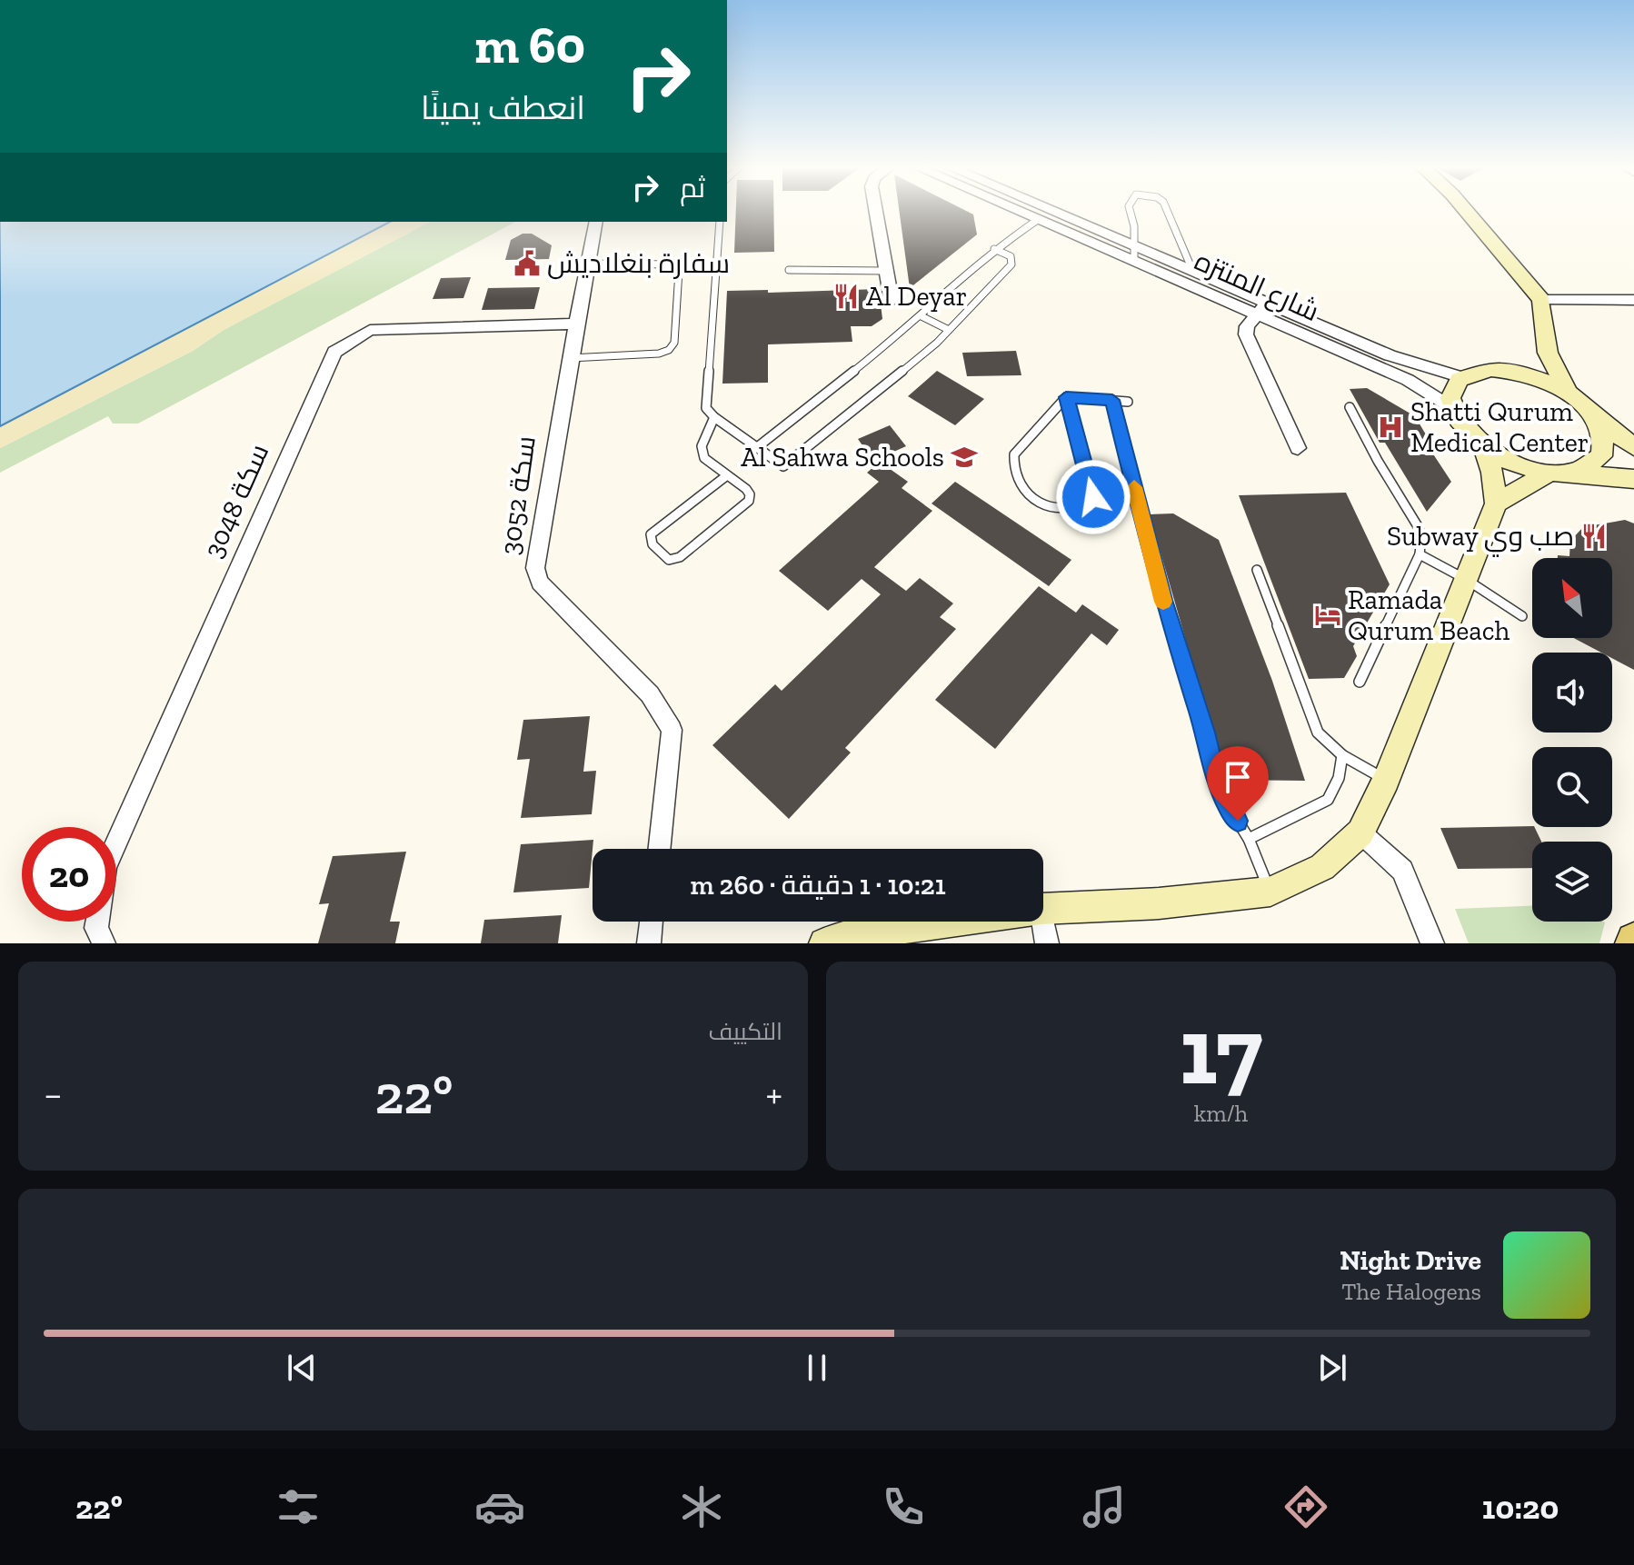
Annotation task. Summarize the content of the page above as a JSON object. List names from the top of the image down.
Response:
{
  "streets": {
    "street": ["شارع المنتزه", "سكة 3052", "سكة 3048"]
  },
  "crossings": [
    ["سكة 3052", "سكة 3048"]
  ],
  "places": {
    "public building": ["سفارة بنغلاديش"],
    "restaurant": ["Al Deyar", "Subway صب وي"],
    "hospital": ["Shatti Qurum Medical Center"],
    "school or university": ["Al Sahwa Schools"],
    "hotel": ["Ramada Qurum Beach"]
  },
  "north": "top left",
  "page": {
    "turn": ["60 m", "انعطف يمينًا"],
    "then": "ثم",
    "limit": "20",
    "trip": "10:21 · 1 دقيقة · 260 m",
    "tile": [
      ["17", "km/h"],
      "التكييف"
    ],
    "heat": ["−", "22°", "+"],
    "song": ["Night Drive", "The Halogens"],
    "tabs": ["10:20", "22°"]
  }
}
